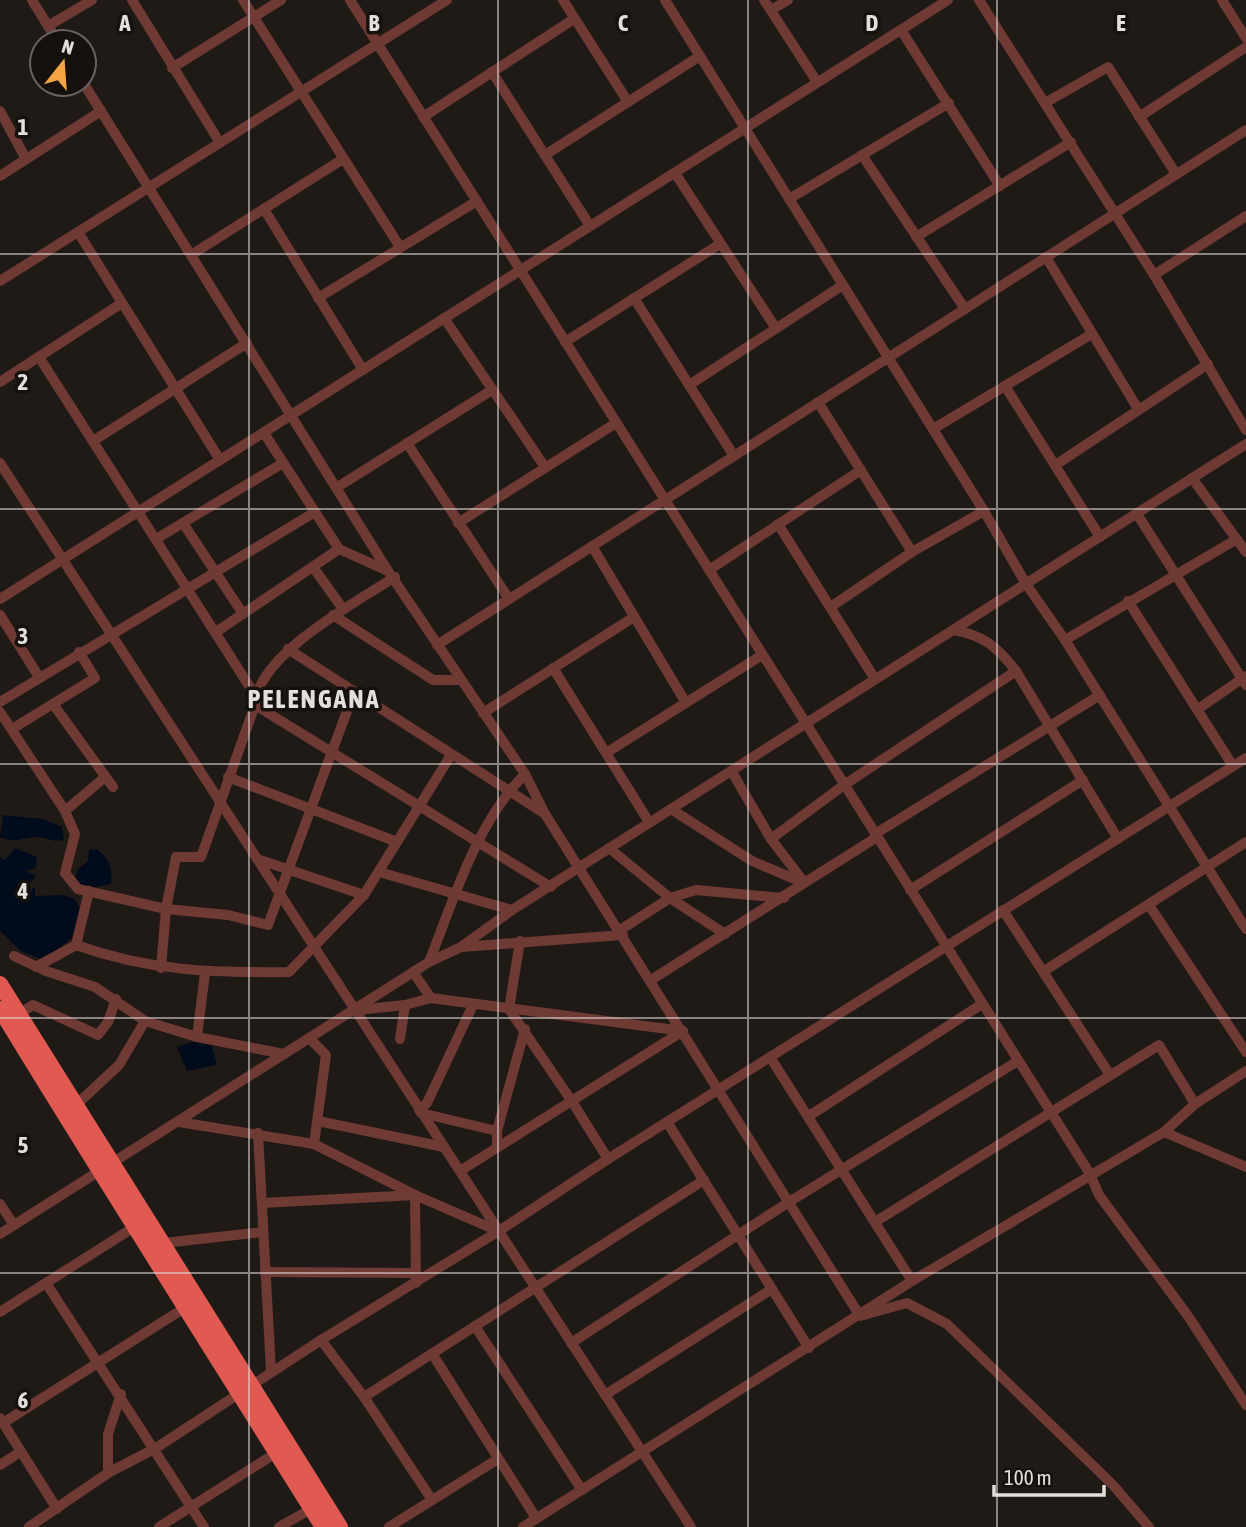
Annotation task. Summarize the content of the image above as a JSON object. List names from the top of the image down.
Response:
{
  "districts": ["PELENGANA"],
  "scale_bar": "100 m",
  "north": "top",
  "grid": {
    "columns": [
      "A",
      "B",
      "C",
      "D",
      "E"
    ],
    "rows": [
      "1",
      "2",
      "3",
      "4",
      "5",
      "6"
    ]
  }
}
